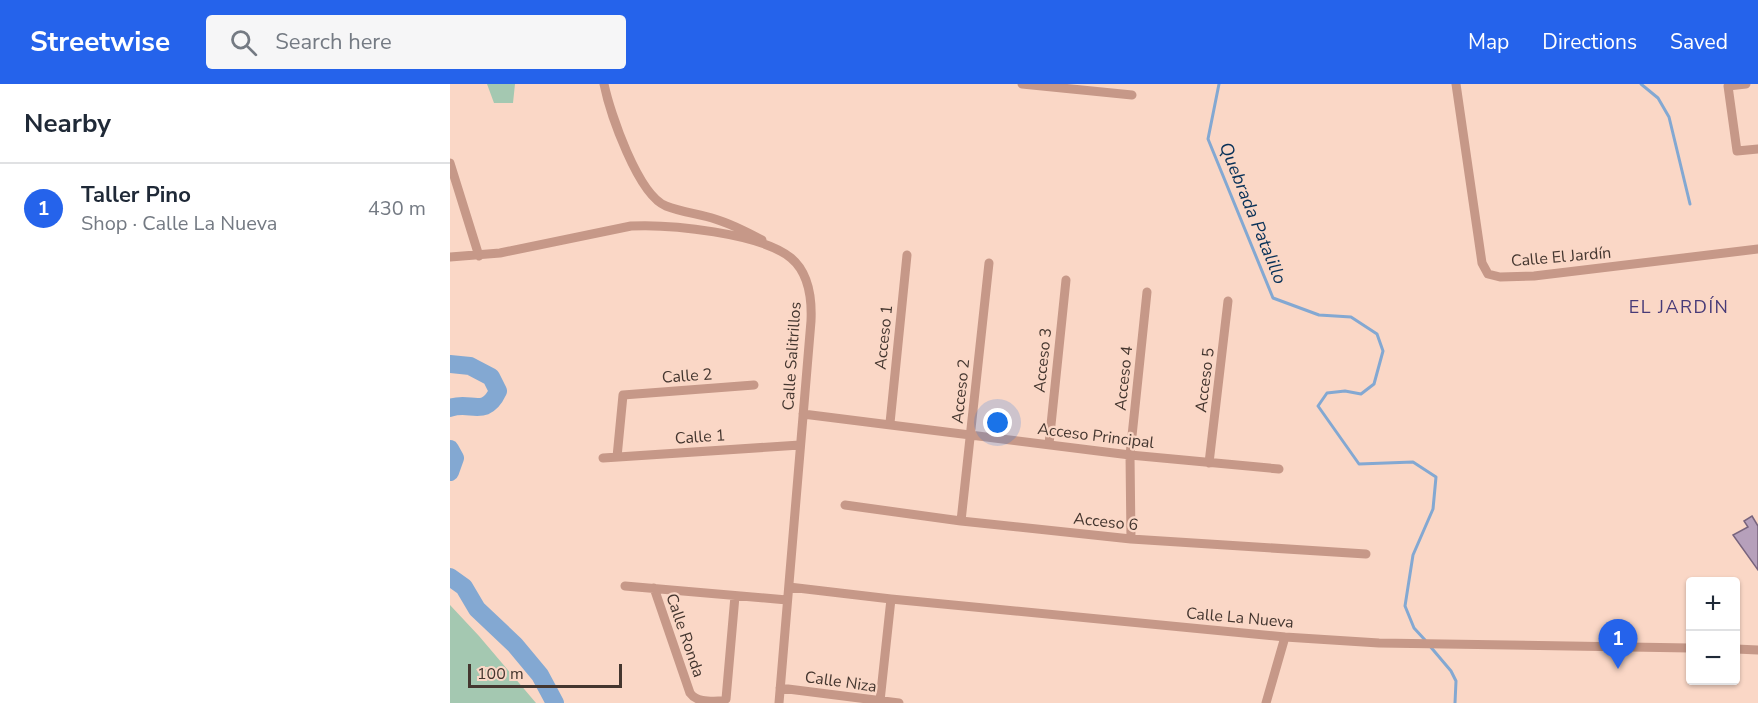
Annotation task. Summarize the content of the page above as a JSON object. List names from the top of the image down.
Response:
{
  "streets": {
    "street": [
      "Calle El Jardín",
      "Acceso 1",
      "Calle Salitrillos",
      "Acceso 3",
      "Calle 2",
      "Acceso 4",
      "Acceso 5",
      "Acceso 2",
      "Acceso Principal",
      "Calle 1",
      "Acceso 6",
      "Calle La Nueva",
      "Calle Ronda",
      "Calle Niza"
    ]
  },
  "crossings": [
    ["Acceso 1", "Acceso Principal"],
    ["Calle Salitrillos", "Acceso Principal"],
    ["Calle Salitrillos", "Calle 1"],
    ["Calle Salitrillos", "Calle La Nueva"],
    ["Calle Salitrillos", "Calle Niza"],
    ["Acceso 3", "Acceso Principal"],
    ["Calle 2", "Calle 1"],
    ["Acceso 4", "Acceso Principal"],
    ["Acceso 4", "Acceso 6"],
    ["Acceso 5", "Acceso Principal"],
    ["Acceso 2", "Acceso Principal"],
    ["Acceso 2", "Acceso 6"]
  ],
  "districts": ["EL JARDÍN"],
  "water": ["Quebrada Patalillo"],
  "scale_bar": "100 m",
  "page": {
    "header": "Streetwise",
    "search": "Search here",
    "nav": ["Map", "Directions", "Saved"],
    "heading": "Nearby",
    "list": [
      {
        "mark": "1",
        "name": "Taller Pino",
        "note": "Shop · Calle La Nueva",
        "value": "430 m"
      }
    ],
    "map_buttons": ["+", "−"],
    "pins": "1",
    "scale": "100 m"
  }
}
